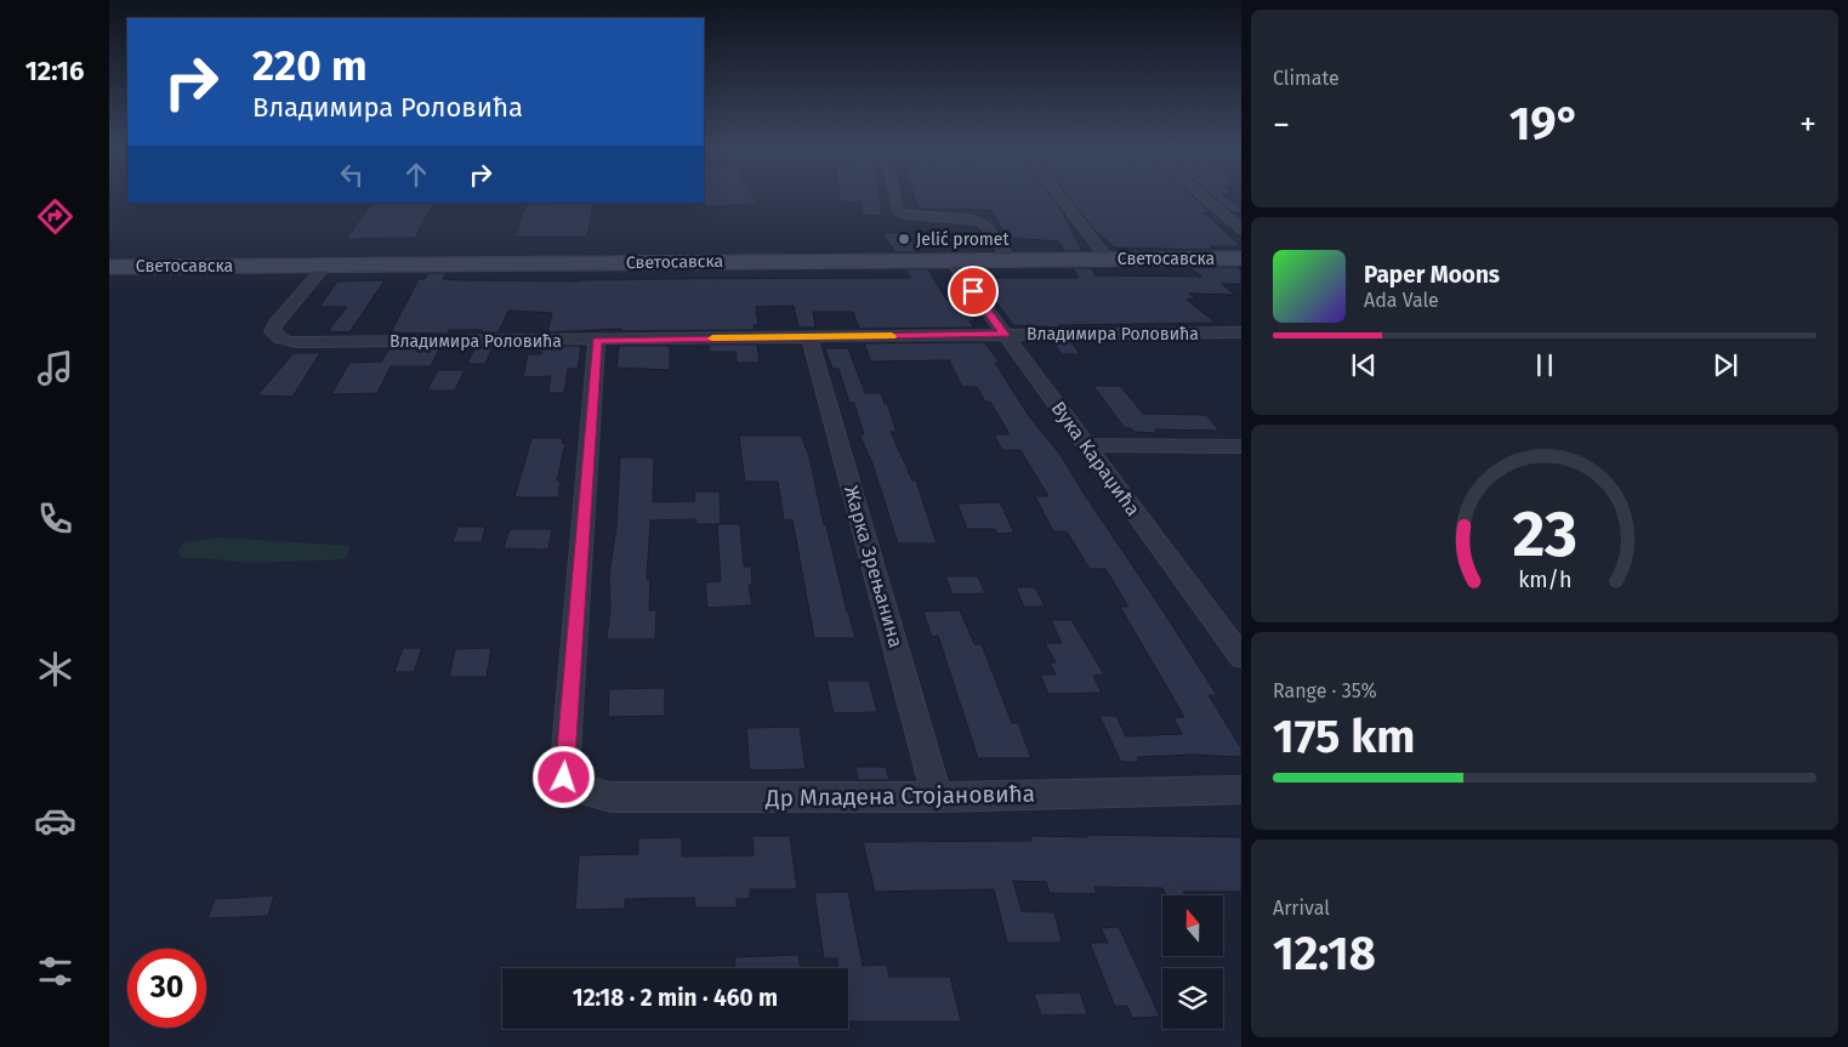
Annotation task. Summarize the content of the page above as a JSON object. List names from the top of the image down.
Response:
{
  "streets": {
    "main road": ["Светосавска"],
    "street": [
      "Владимира Роловића",
      "Вука Караџића",
      "Жарка Зрењанина",
      "Др Младена Стојановића"
    ]
  },
  "crossings": [
    ["Светосавска", "Владимира Роловића"],
    ["Светосавска", "Вука Караџића"],
    ["Владимира Роловића", "Вука Караџића"],
    ["Владимира Роловића", "Жарка Зрењанина"],
    ["Владимира Роловића", "Др Младена Стојановића"],
    ["Жарка Зрењанина", "Др Младена Стојановића"]
  ],
  "places": ["Jelić promet"],
  "north": "top",
  "page": {
    "tabs": "12:16",
    "tile": [
      "Climate",
      ["Range · 35%", "175 km"],
      ["Arrival", "12:18"]
    ],
    "turn": ["220 m", "Владимира Роловића"],
    "heat": ["−", "19°", "+"],
    "song": ["Paper Moons", "Ada Vale"],
    "limit": "30",
    "trip": "12:18 · 2 min · 460 m",
    "gauge": ["23", "km/h"]
  }
}
